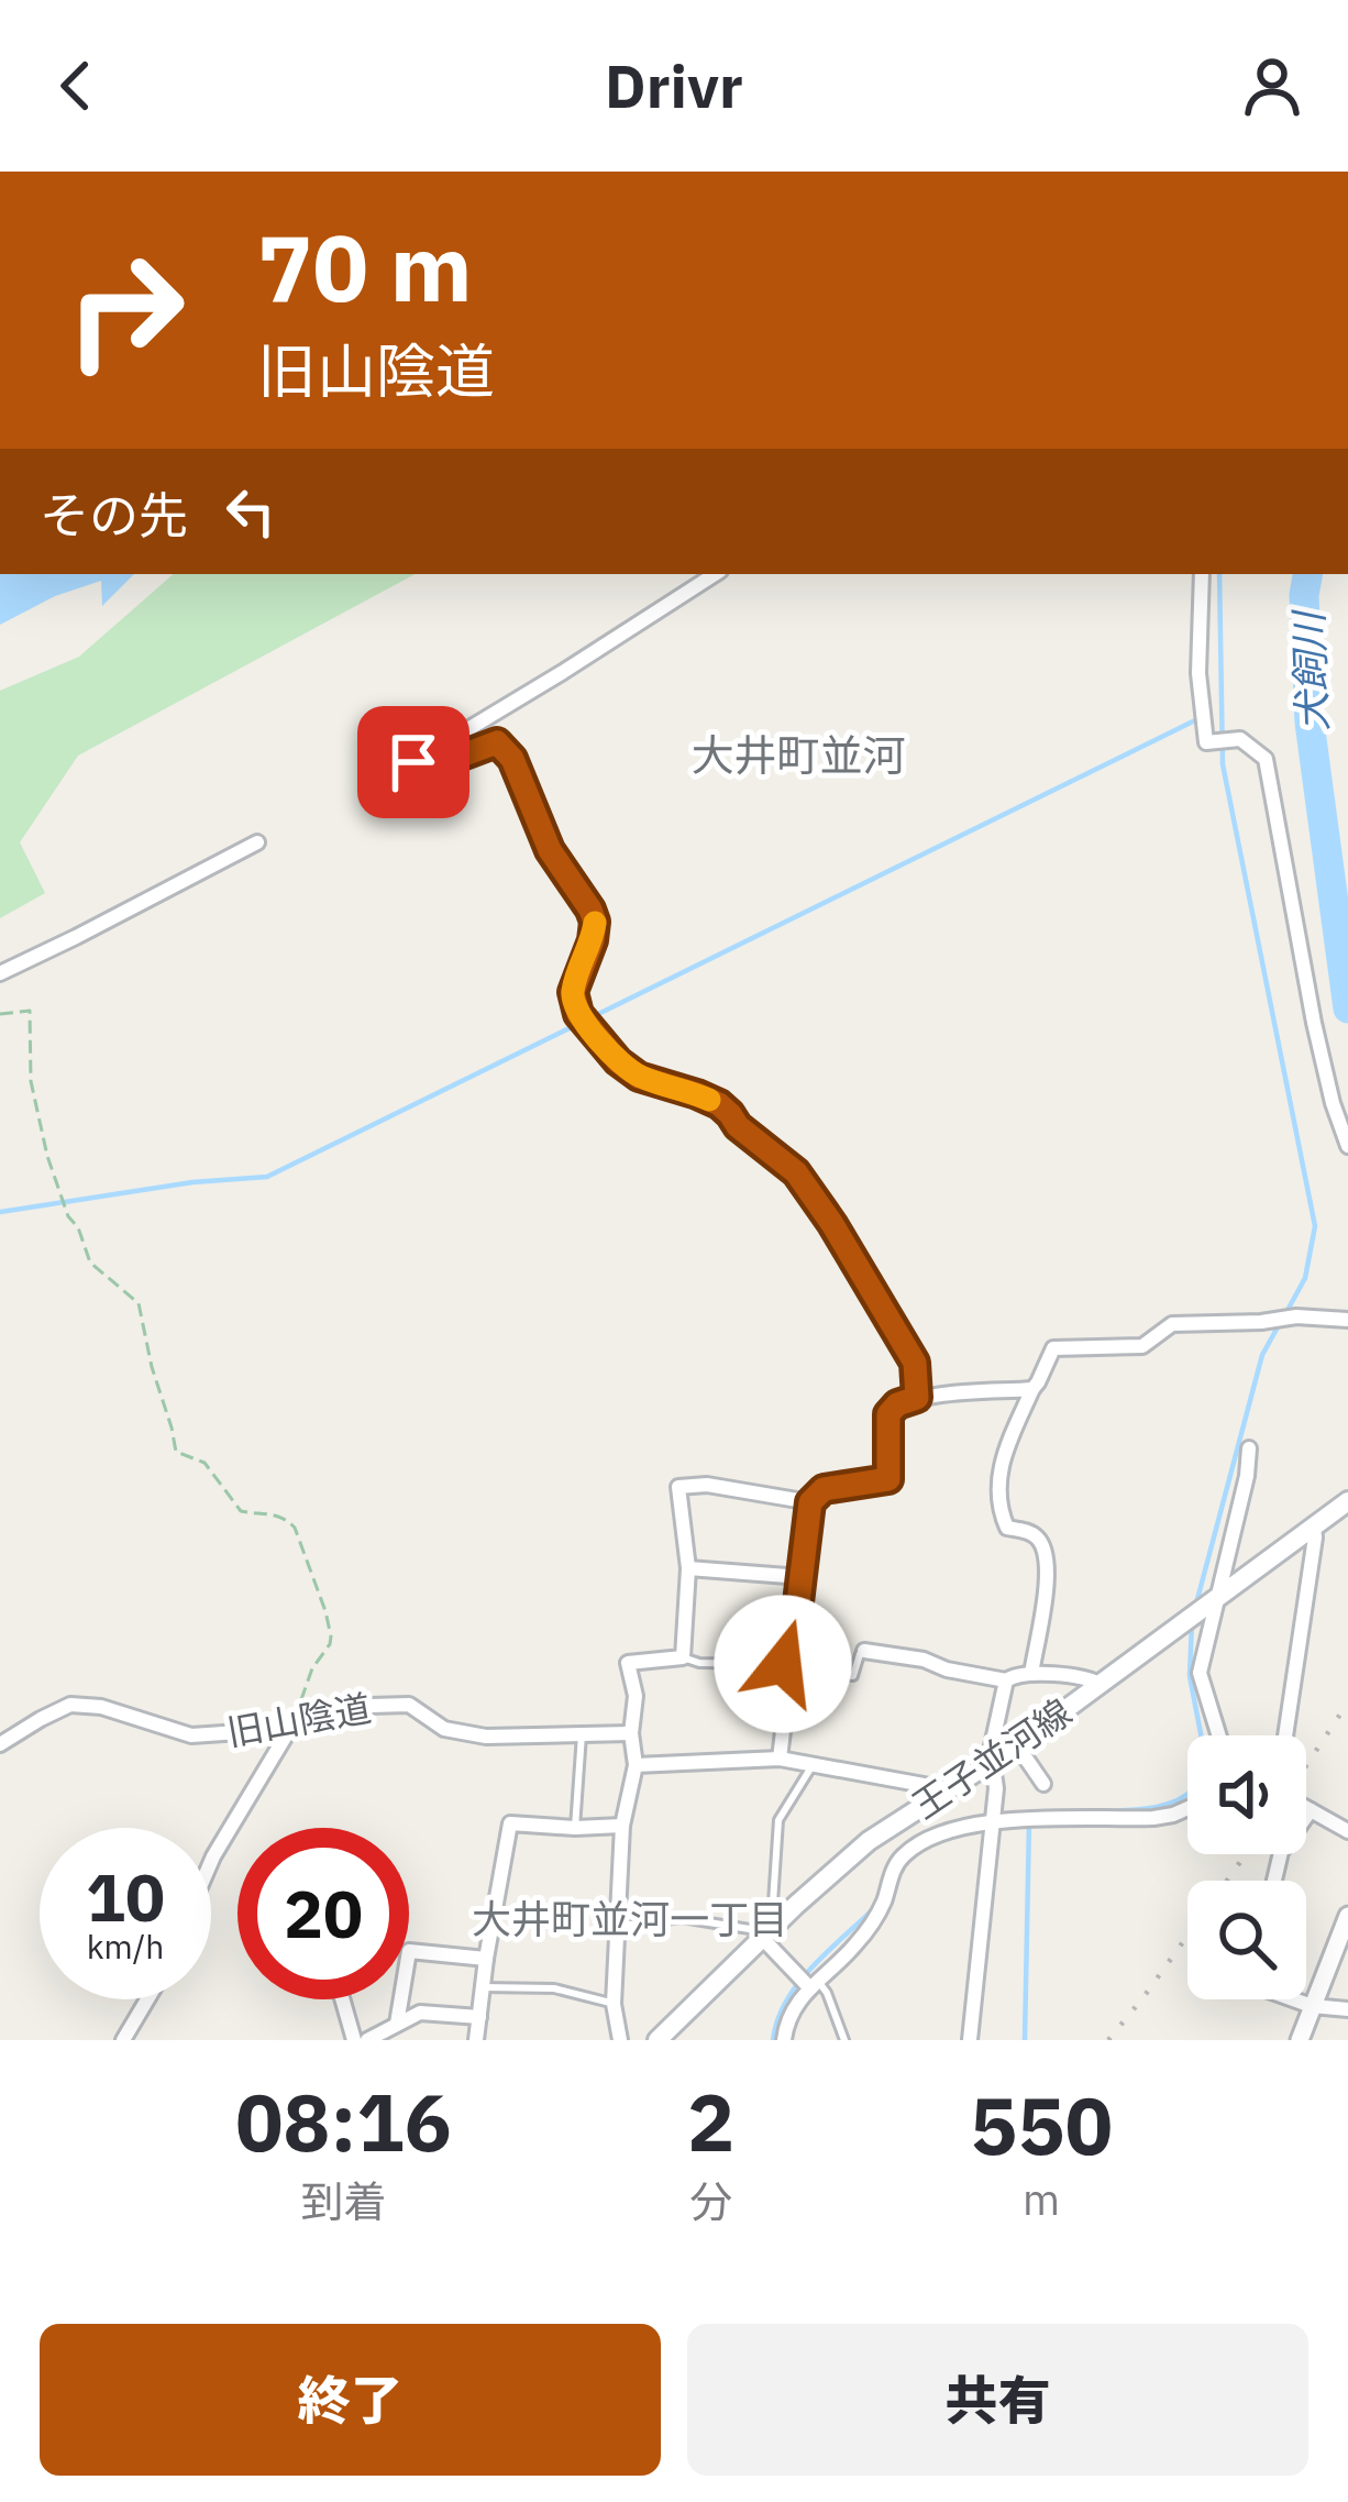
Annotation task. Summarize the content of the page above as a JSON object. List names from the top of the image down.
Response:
{
  "streets": {
    "main road": ["王子並河線"],
    "street": ["旧山陰道"]
  },
  "districts": ["大井町並河", "大井町並河一丁目"],
  "water": ["犬飼川"],
  "page": {
    "header": "Drivr",
    "turn": ["70 m", "旧山陰道"],
    "then": "その先",
    "speed": "10 km/h",
    "limit": "20",
    "eta": [
      "08:16",
      "到着",
      "2",
      "分",
      "550",
      "m"
    ],
    "buttons": ["終了", "共有"]
  }
}
